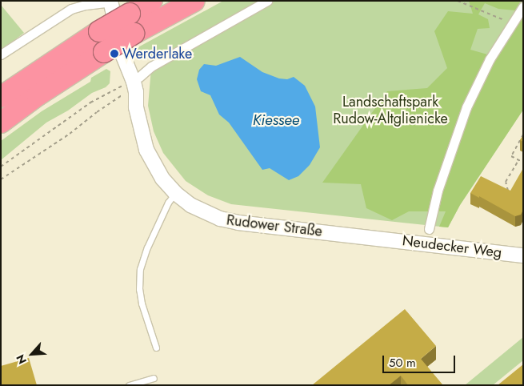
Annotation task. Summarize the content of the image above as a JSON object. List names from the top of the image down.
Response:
{
  "streets": {
    "street": ["Rudower Straße", "Neudecker Weg"]
  },
  "crossings": [
    ["Rudower Straße", "Neudecker Weg"]
  ],
  "water": ["Kiessee"],
  "parks": ["Landschaftspark Rudow-Altglienicke"],
  "places": ["Werderlake"],
  "scale_bar": "50 m",
  "north": "bottom left"
}
